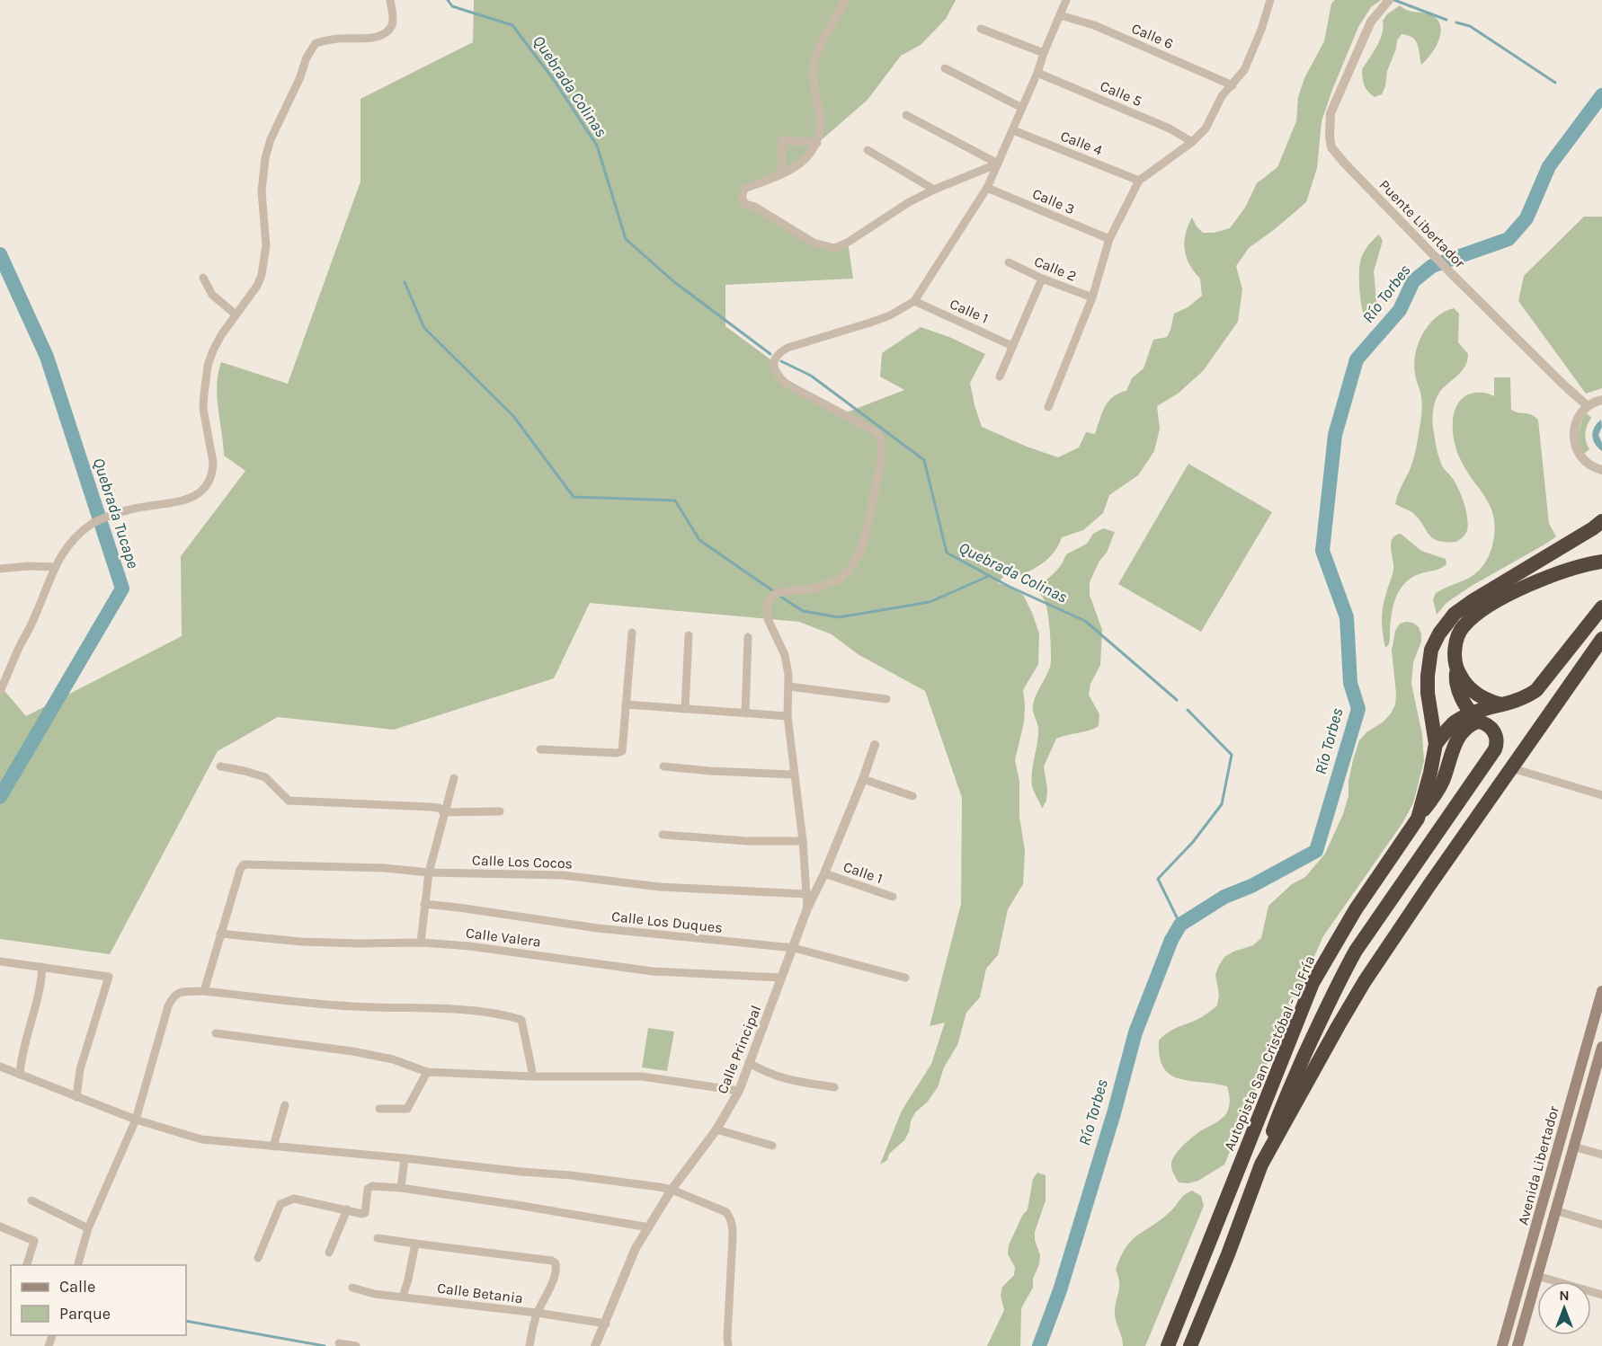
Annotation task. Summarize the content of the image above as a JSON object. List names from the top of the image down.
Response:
{
  "streets": {
    "highway": ["Autopista San Cristóbal - La Fría"],
    "main road": ["Avenida Libertador"],
    "street": [
      "Calle 6",
      "Calle 5",
      "Calle 4",
      "Calle 3",
      "Puente Libertador",
      "Calle 2",
      "Calle 1",
      "Calle Los Cocos",
      "Calle Los Duques",
      "Calle Valera",
      "Calle Principal",
      "Calle Betania"
    ]
  },
  "crossings": [
    ["Calle 1", "Calle Principal"],
    ["Calle Los Cocos", "Calle Valera"],
    ["Calle Los Duques", "Calle Principal"],
    ["Calle Valera", "Calle Principal"],
    ["Calle Principal", "Calle Betania"]
  ],
  "water": ["Quebrada Colinas", "Río Torbes", "Quebrada Tucape"],
  "legend": ["Calle", "Parque"],
  "north": "top"
}
